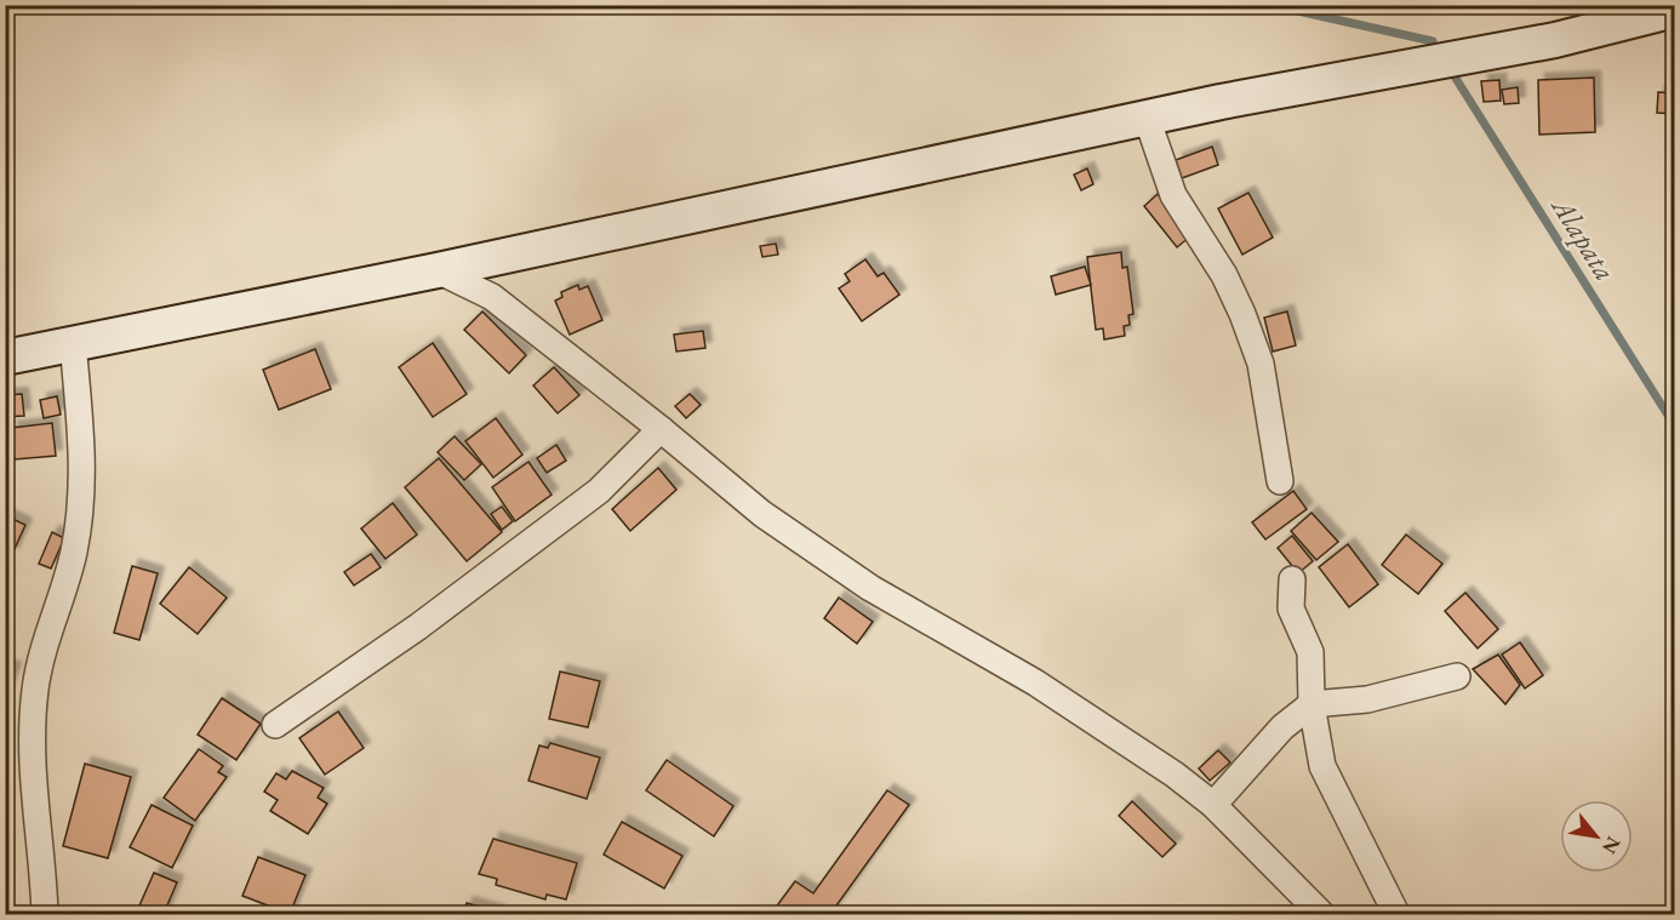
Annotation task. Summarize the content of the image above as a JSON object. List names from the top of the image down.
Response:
{
  "water": ["Alapata"],
  "north": "bottom right"
}
